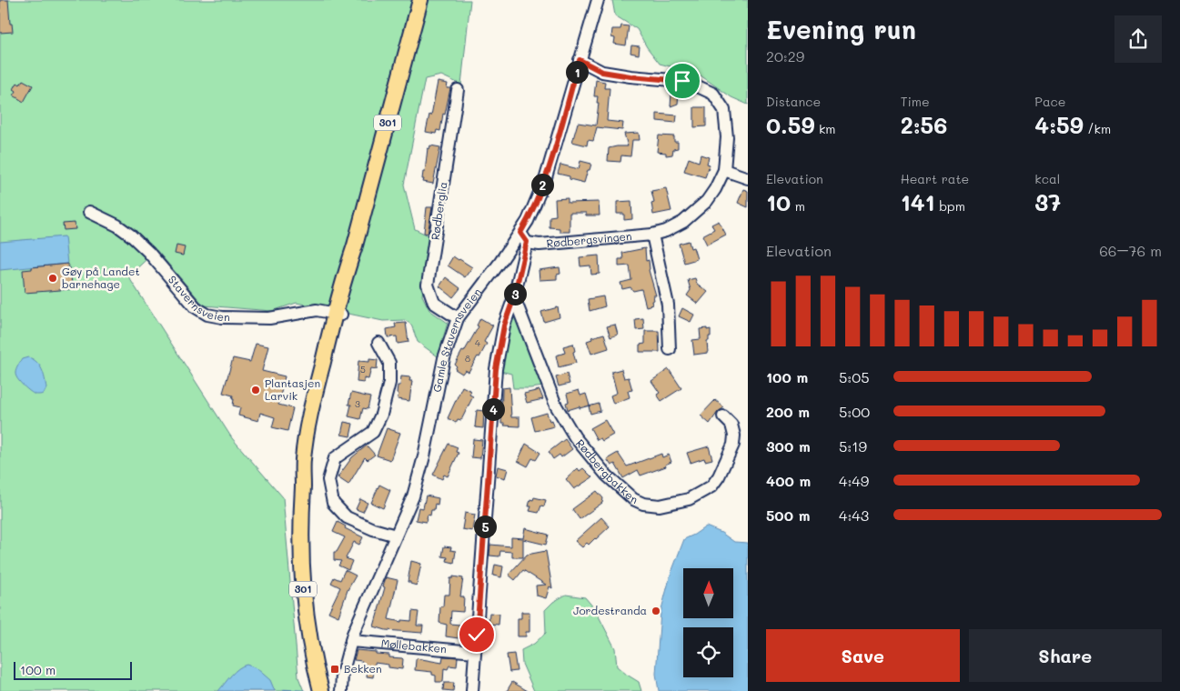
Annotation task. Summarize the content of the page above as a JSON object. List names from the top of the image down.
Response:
{
  "streets": {
    "main road": ["301"],
    "street": [
      "Rødberglia",
      "Rødbergsvingen",
      "Stavernsveien",
      "Gamle Stavernsveien",
      "Rødbergbakken",
      "Møllebakken"
    ]
  },
  "crossings": [
    ["301", "Stavernsveien"],
    ["Rødberglia", "Gamle Stavernsveien"],
    ["Rødbergsvingen", "Gamle Stavernsveien"],
    ["Gamle Stavernsveien", "Møllebakken"]
  ],
  "places": {
    "other": ["Gøy på Landet barnehage", "Plantasjen Larvik", "Jordestranda"],
    "transit": ["Bekken"]
  },
  "house_numbers": [
    "4",
    "8",
    "5",
    "3"
  ],
  "scale_bar": "100 m",
  "north": "top",
  "page": {
    "heading": ["Evening run", "20:29"],
    "pins": [
      "1",
      "2",
      "3",
      "4",
      "5"
    ],
    "stats": [
      ["Distance", "0.59 km"],
      ["Time", "2:56"],
      ["Pace", "4:59 /km"],
      ["Elevation", "10 m"],
      ["Heart rate", "141 bpm"],
      ["kcal", "37"]
    ],
    "chart": ["Elevation", "66–76 m"],
    "list": [
      {
        "name": "100 m",
        "note": "5:05"
      },
      {
        "name": "200 m",
        "note": "5:00"
      },
      {
        "name": "300 m",
        "note": "5:19"
      },
      {
        "name": "400 m",
        "note": "4:49"
      },
      {
        "name": "500 m",
        "note": "4:43"
      }
    ],
    "buttons": ["Save", "Share"],
    "scale": "100 m"
  }
}
